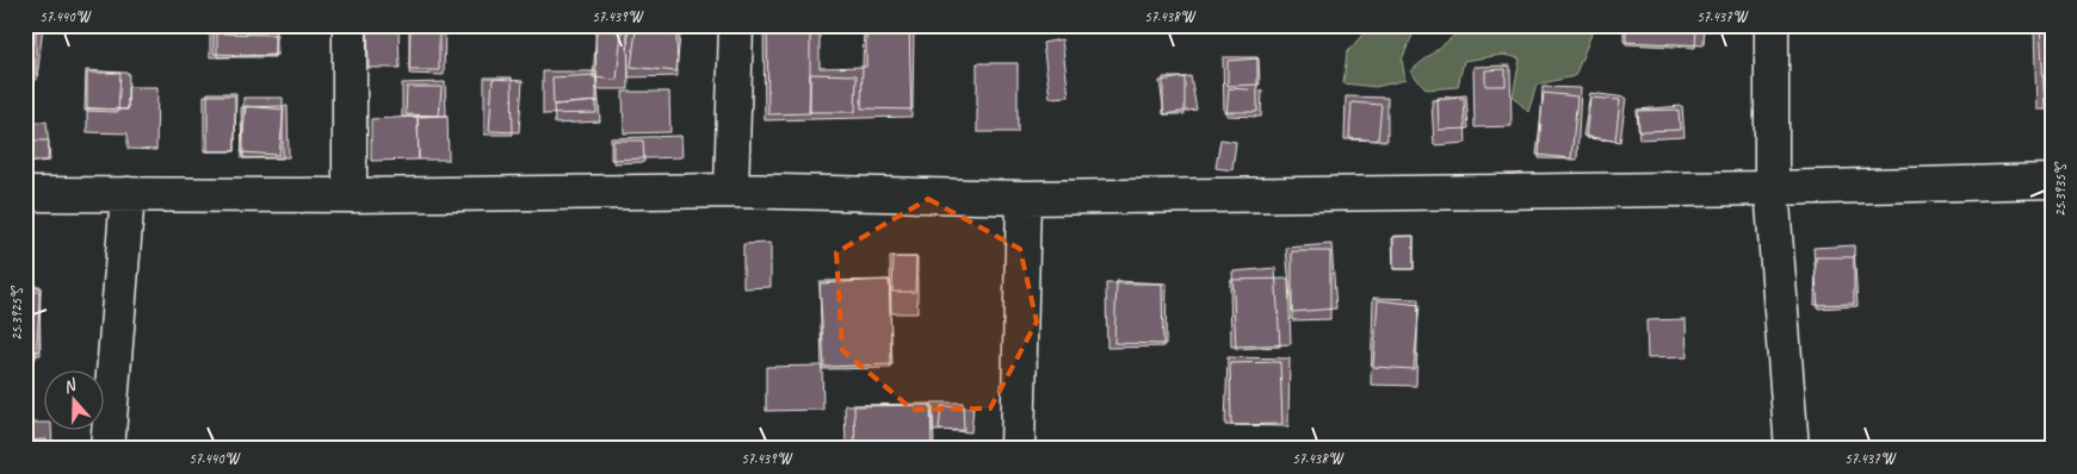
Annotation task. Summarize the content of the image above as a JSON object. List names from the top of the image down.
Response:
{
  "north": "top",
  "coordinates": [
    "57.440°W",
    "57.439°W",
    "57.438°W",
    "57.437°W",
    "25.3935°S",
    "25.3925°S"
  ]
}
